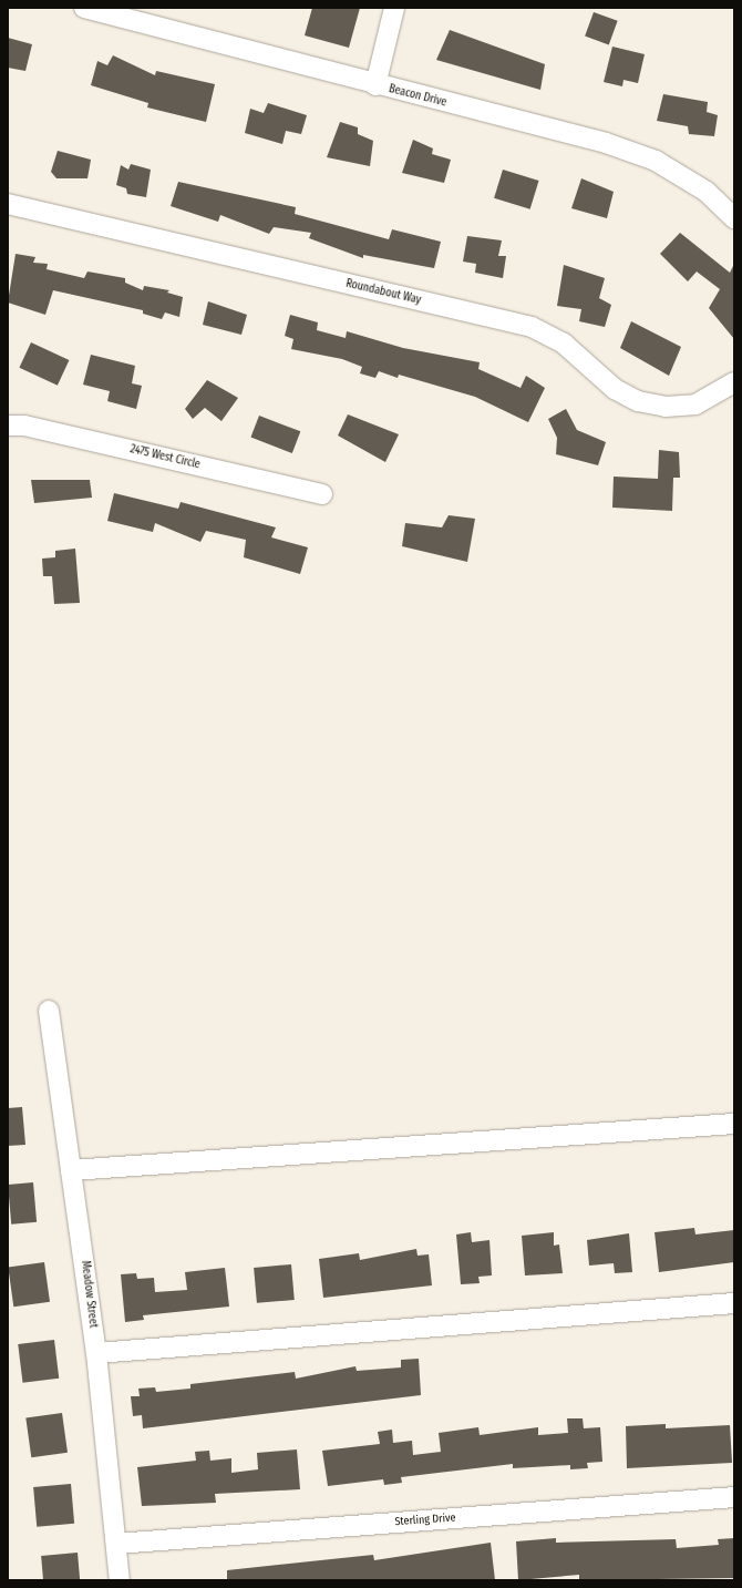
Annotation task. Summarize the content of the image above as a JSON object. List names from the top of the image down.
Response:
{
  "streets": {
    "street": [
      "Beacon Drive",
      "Roundabout Way",
      "2475 West Circle",
      "Meadow Street",
      "Sterling Drive"
    ]
  },
  "crossings": [
    ["Meadow Street", "Sterling Drive"]
  ]
}
